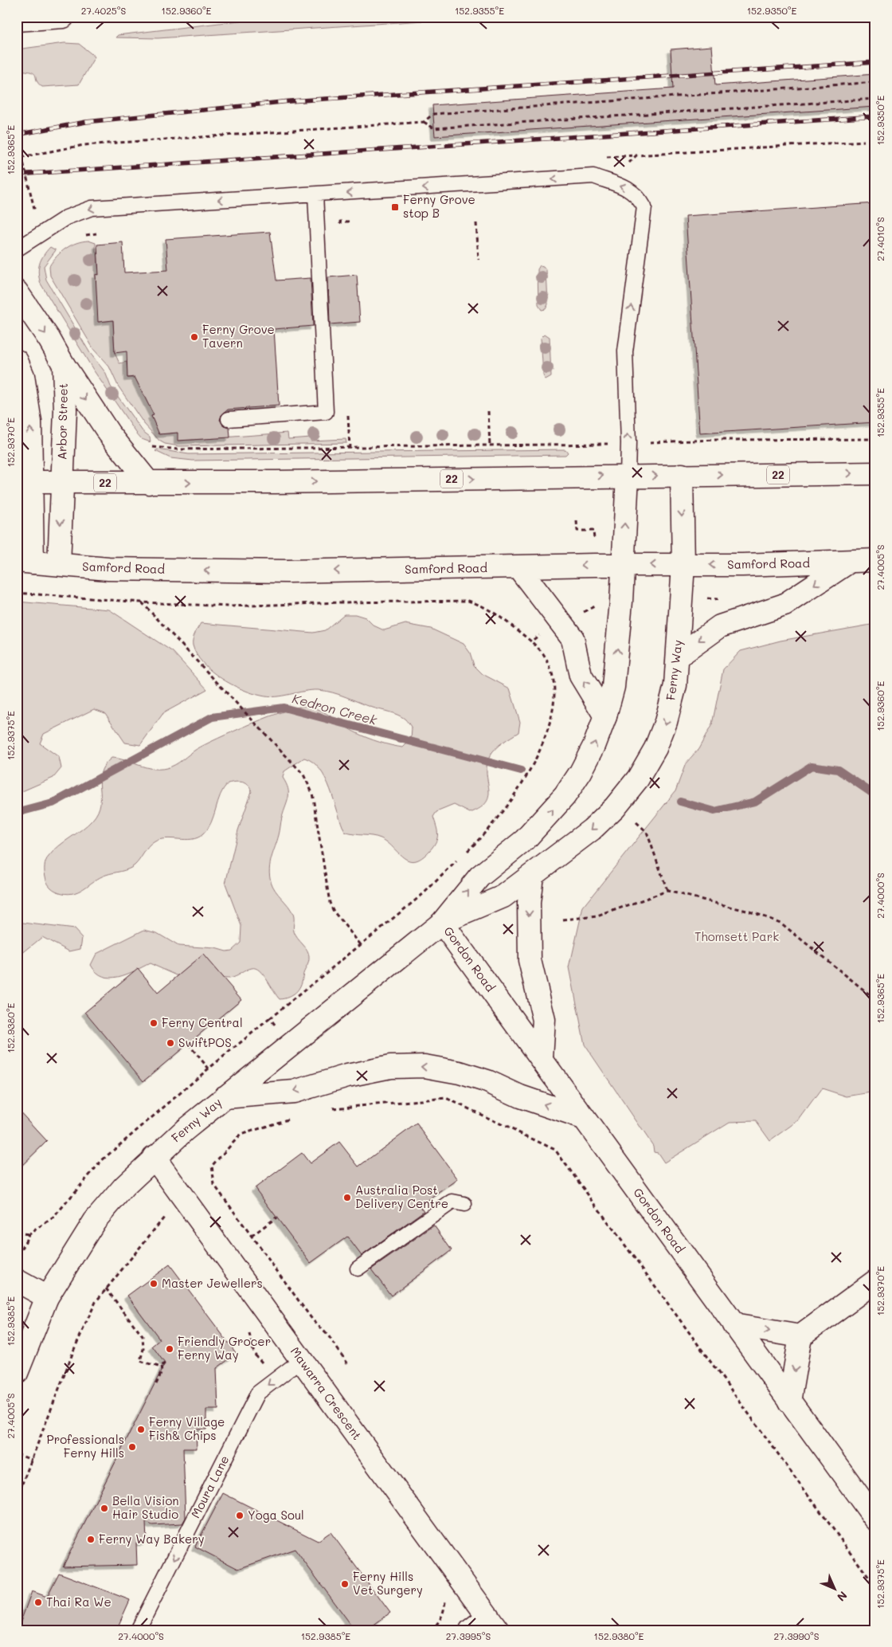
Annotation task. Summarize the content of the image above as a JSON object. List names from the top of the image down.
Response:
{
  "streets": {
    "street": [
      "Arbor Street",
      "22",
      "Samford Road",
      "Ferny Way",
      "Gordon Road",
      "Mawarra Crescent"
    ],
    "lane": ["Moura Lane"]
  },
  "crossings": [
    ["Arbor Street", "22"],
    ["Arbor Street", "Samford Road"],
    ["22", "Ferny Way"],
    ["Samford Road", "Ferny Way"],
    ["Ferny Way", "Gordon Road"],
    ["Ferny Way", "Mawarra Crescent"],
    ["Mawarra Crescent", "Moura Lane"]
  ],
  "one_way": ["Moura Lane"],
  "water": ["Kedron Creek"],
  "parks": ["Thomsett Park"],
  "places": {
    "transit": ["Ferny Grove stop B"],
    "other": [
      "Ferny Grove Tavern",
      "Ferny Central",
      "SwiftPOS",
      "Australia Post Delivery Centre",
      "Master Jewellers",
      "Friendly Grocer Ferny Way",
      "Ferny Village Fish& Chips",
      "Professionals Ferny Hills",
      "Bella Vision Hair Studio",
      "Yoga Soul",
      "Ferny Way Bakery",
      "Ferny Hills Vet Surgery",
      "Thai Ra We"
    ]
  },
  "north": "bottom right",
  "coordinates": [
    "27.4025°S",
    "152.9360°E",
    "152.9355°E",
    "152.9350°E",
    "152.9365°E",
    "27.4010°S",
    "152.9370°E",
    "27.4005°S",
    "152.9375°E",
    "27.4000°S",
    "152.9380°E",
    "152.9385°E",
    "27.3995°S",
    "27.3990°S"
  ]
}
